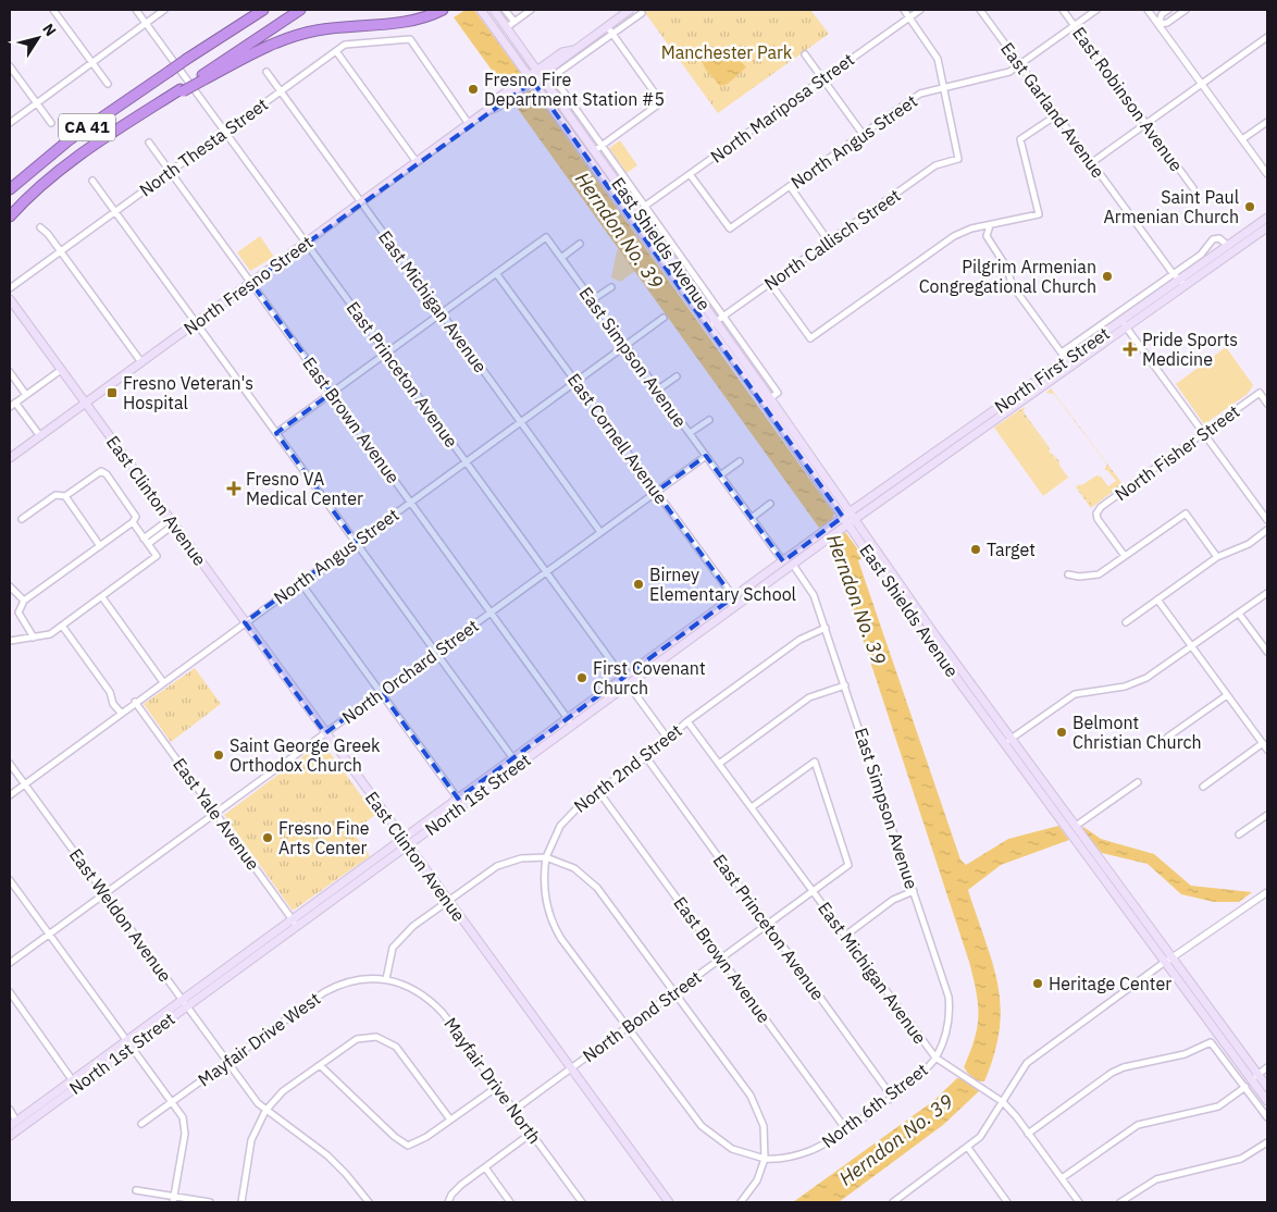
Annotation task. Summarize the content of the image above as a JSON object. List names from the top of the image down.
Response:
{
  "streets": {
    "highway": ["CA 41"],
    "main road": [
      "East Shields Avenue",
      "North Fresno Street",
      "North First Street",
      "East Clinton Avenue",
      "North 1st Street"
    ],
    "street": [
      "East Robinson Avenue",
      "North Mariposa Street",
      "East Garland Avenue",
      "North Angus Street",
      "North Thesta Street",
      "North Callisch Street",
      "East Michigan Avenue",
      "East Simpson Avenue",
      "East Princeton Avenue",
      "East Brown Avenue",
      "East Cornell Avenue",
      "North Fisher Street",
      "North Orchard Street",
      "North 2nd Street",
      "East Yale Avenue",
      "East Weldon Avenue",
      "North Bond Street",
      "Mayfair Drive West",
      "Mayfair Drive North",
      "North 6th Street"
    ]
  },
  "crossings": [
    ["East Robinson Avenue", "North Angus Street"],
    ["North Mariposa Street", "North Angus Street"],
    ["East Garland Avenue", "North Angus Street"],
    ["East Garland Avenue", "North First Street"],
    ["North Angus Street", "North Callisch Street"],
    ["North Angus Street", "East Michigan Avenue"],
    ["North Angus Street", "East Simpson Avenue"],
    ["North Angus Street", "East Princeton Avenue"],
    ["North Angus Street", "East Brown Avenue"],
    ["North Angus Street", "East Cornell Avenue"],
    ["North Angus Street", "East Clinton Avenue"],
    ["North Angus Street", "East Yale Avenue"],
    ["North Angus Street", "East Weldon Avenue"],
    ["North Thesta Street", "North Fresno Street"],
    ["North Thesta Street", "East Michigan Avenue"],
    ["North Thesta Street", "East Princeton Avenue"],
    ["North Thesta Street", "East Brown Avenue"],
    ["North Callisch Street", "East Shields Avenue"],
    ["East Shields Avenue", "North Fresno Street"],
    ["East Shields Avenue", "North First Street"],
    ["North Fresno Street", "East Michigan Avenue"],
    ["North Fresno Street", "East Princeton Avenue"],
    ["North Fresno Street", "East Brown Avenue"],
    ["North Fresno Street", "East Clinton Avenue"],
    ["East Michigan Avenue", "East Simpson Avenue"],
    ["East Michigan Avenue", "North Orchard Street"],
    ["East Michigan Avenue", "North 2nd Street"],
    ["East Michigan Avenue", "North Bond Street"],
    ["East Michigan Avenue", "North 6th Street"],
    ["East Simpson Avenue", "East Cornell Avenue"],
    ["East Simpson Avenue", "North Orchard Street"],
    ["East Simpson Avenue", "North 2nd Street"],
    ["East Simpson Avenue", "North 1st Street"],
    ["East Simpson Avenue", "North 6th Street"],
    ["North First Street", "North 1st Street"],
    ["East Princeton Avenue", "North Orchard Street"],
    ["East Princeton Avenue", "North 2nd Street"],
    ["East Princeton Avenue", "North 1st Street"],
    ["East Princeton Avenue", "North Bond Street"],
    ["East Princeton Avenue", "North 6th Street"],
    ["East Brown Avenue", "North Orchard Street"],
    ["East Brown Avenue", "North 2nd Street"],
    ["East Brown Avenue", "North 1st Street"],
    ["East Brown Avenue", "North Bond Street"],
    ["East Brown Avenue", "North 6th Street"],
    ["East Cornell Avenue", "North Orchard Street"],
    ["East Cornell Avenue", "North 1st Street"],
    ["East Clinton Avenue", "North Orchard Street"],
    ["East Clinton Avenue", "North 1st Street"],
    ["East Clinton Avenue", "North Bond Street"],
    ["North Orchard Street", "East Yale Avenue"],
    ["North Orchard Street", "East Weldon Avenue"],
    ["North 2nd Street", "North Bond Street"],
    ["North 2nd Street", "North 6th Street"],
    ["North 1st Street", "East Yale Avenue"],
    ["North 1st Street", "East Weldon Avenue"],
    ["East Weldon Avenue", "Mayfair Drive West"],
    ["North Bond Street", "Mayfair Drive North"],
    ["Mayfair Drive West", "Mayfair Drive North"]
  ],
  "water": ["Herndon No. 39"],
  "parks": ["Manchester Park"],
  "places": {
    "other": [
      "Fresno Fire Department Station #5",
      "Saint Paul Armenian Church",
      "Pilgrim Armenian Congregational Church",
      "Target",
      "Birney Elementary School",
      "First Covenant Church",
      "Belmont Christian Church",
      "Saint George Greek Orthodox Church",
      "Fresno Fine Arts Center",
      "Heritage Center"
    ],
    "health": ["Pride Sports Medicine", "Fresno VA Medical Center"],
    "transit": ["Fresno Veteran's Hospital"]
  },
  "north": "top right"
}
